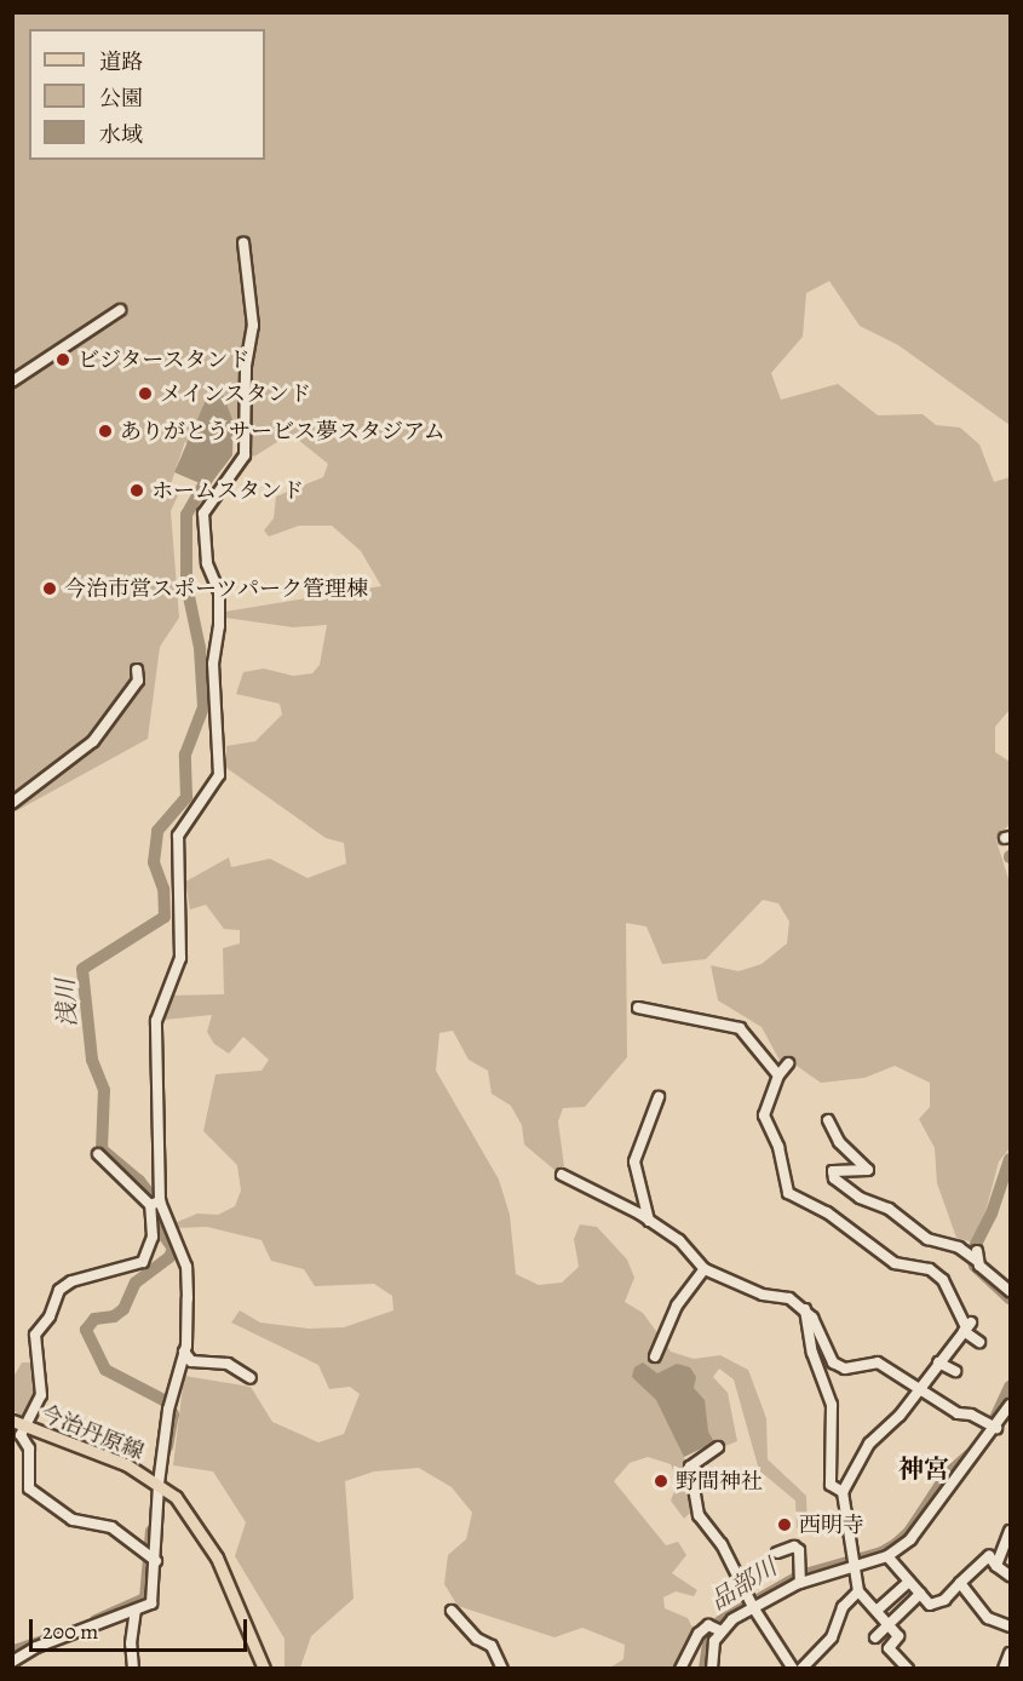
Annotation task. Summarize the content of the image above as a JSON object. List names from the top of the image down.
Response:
{
  "streets": {
    "main road": ["今治丹原線"]
  },
  "districts": ["神宮"],
  "water": ["浅川", "品部川"],
  "places": [
    "ビジタースタンド",
    "メインスタンド",
    "ありがとうサービス夢スタジアム",
    "ホームスタンド",
    "今治市営スポーツパーク管理棟",
    "野間神社",
    "西明寺"
  ],
  "legend": ["道路", "公園", "水域"],
  "scale_bar": "200 m"
}
